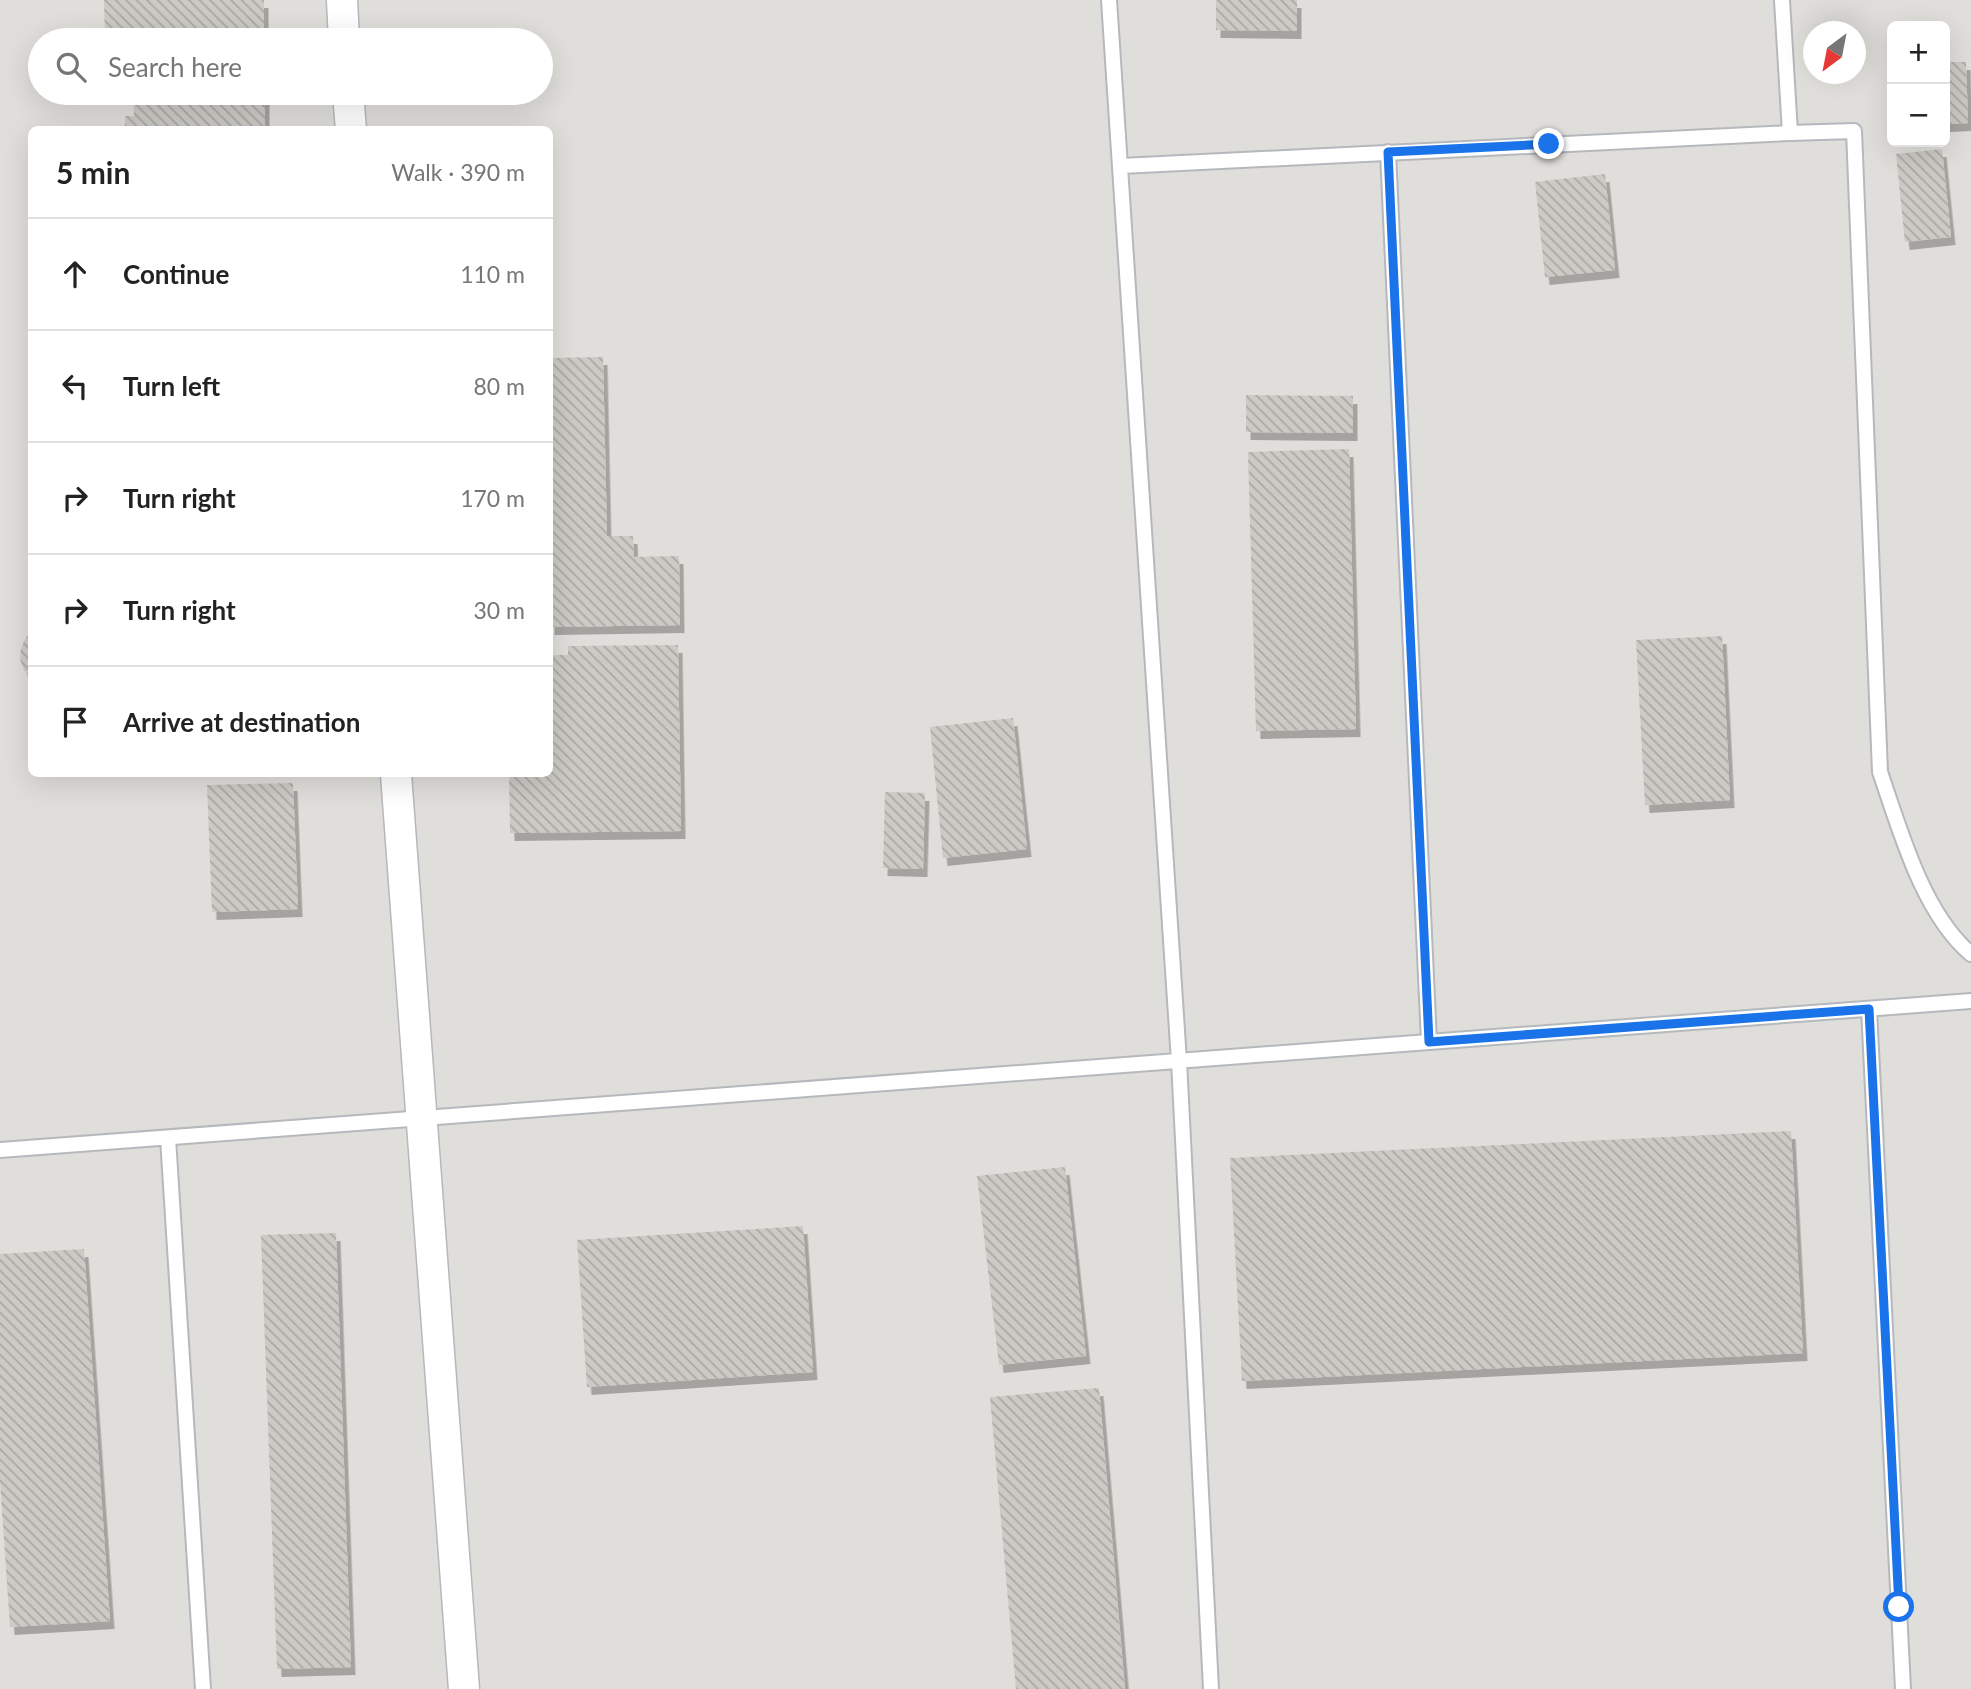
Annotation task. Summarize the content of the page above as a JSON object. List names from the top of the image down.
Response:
{
  "north": "bottom left",
  "page": {
    "map_buttons": ["+", "−"],
    "search": "Search here",
    "heading": ["5 min", "Walk · 390 m"],
    "list": [
      ["Continue", "110 m"],
      ["Turn left", "80 m"],
      ["Turn right", "170 m"],
      ["Turn right", "30 m"],
      "Arrive at destination"
    ]
  }
}
